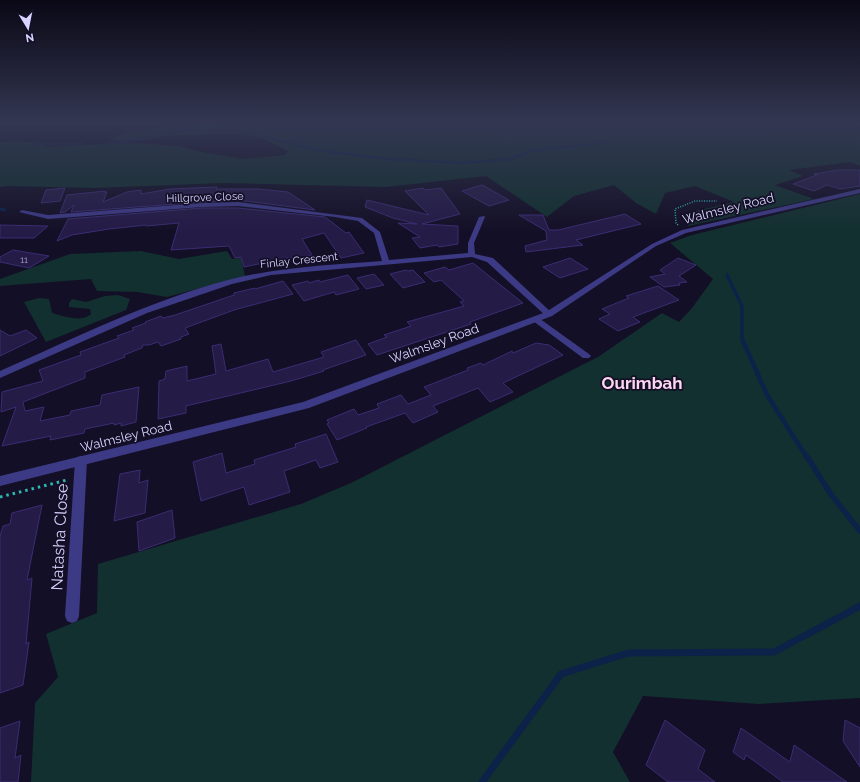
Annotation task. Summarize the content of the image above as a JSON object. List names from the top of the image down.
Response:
{
  "streets": {
    "street": [
      "Hillgrove Close",
      "Walmsley Road",
      "Finlay Crescent",
      "Natasha Close"
    ]
  },
  "crossings": [
    ["Hillgrove Close", "Finlay Crescent"],
    ["Walmsley Road", "Finlay Crescent"],
    ["Walmsley Road", "Natasha Close"]
  ],
  "districts": ["Ourimbah"],
  "house_numbers": ["11"],
  "north": "bottom"
}
